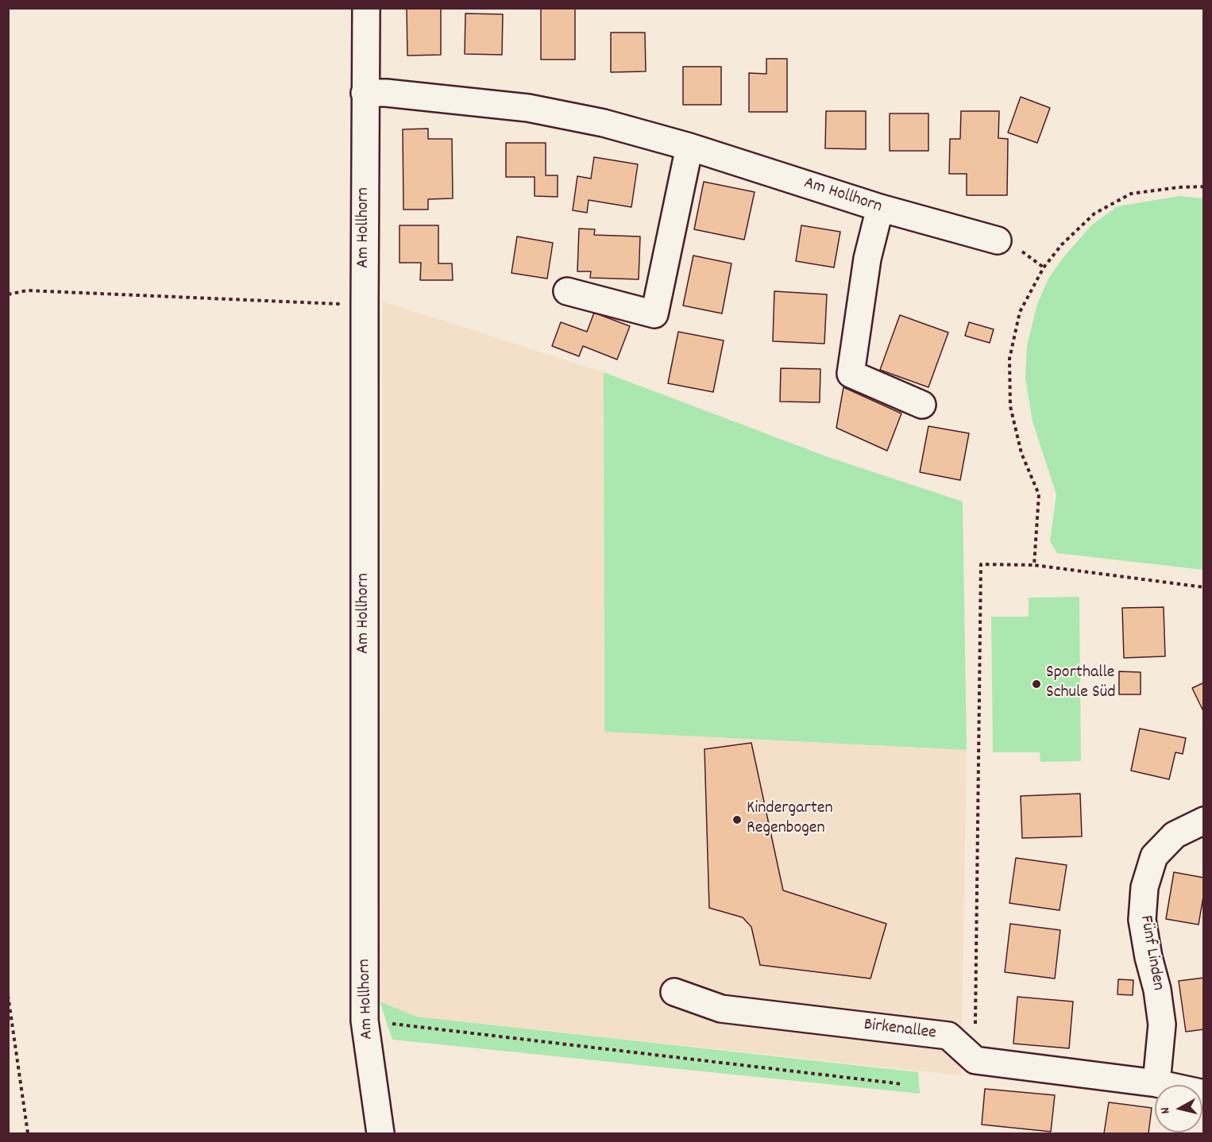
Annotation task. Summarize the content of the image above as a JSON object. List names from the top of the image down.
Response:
{
  "streets": {
    "street": ["Am Hollhorn", "Fünf Linden", "Birkenallee"]
  },
  "places": ["Sporthalle Schule Süd", "Kindergarten Regenbogen"],
  "north": "left"
}
